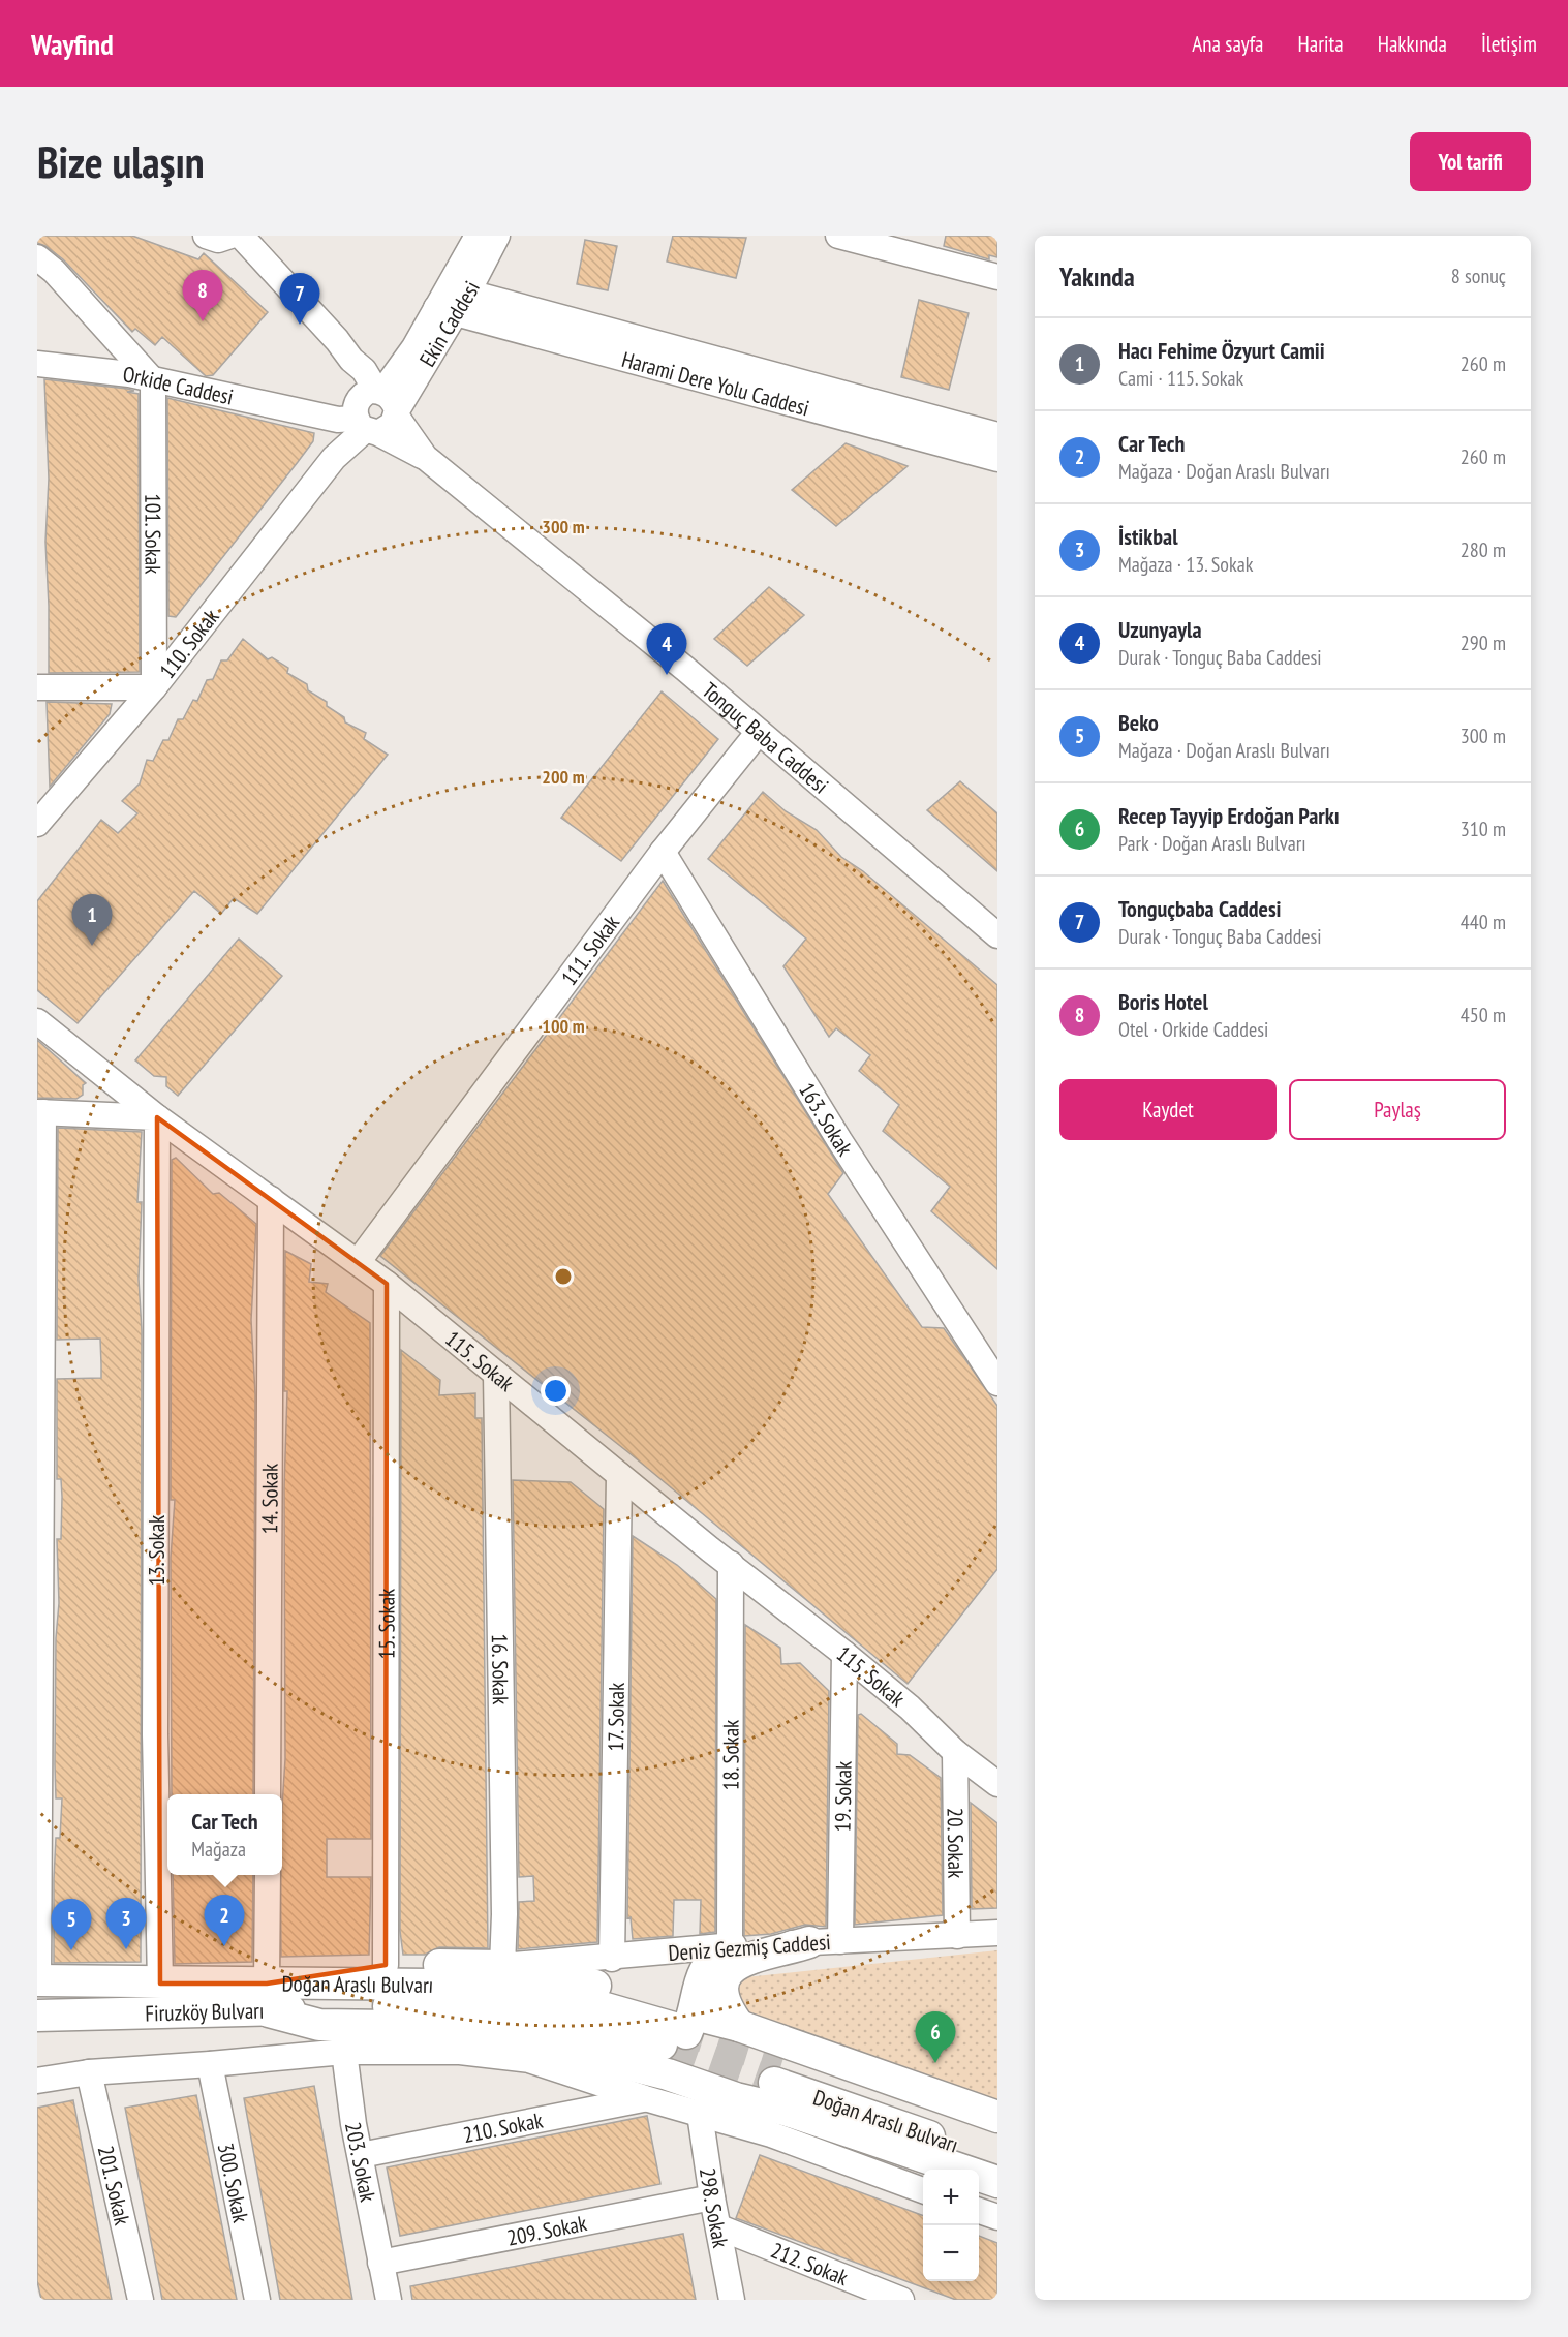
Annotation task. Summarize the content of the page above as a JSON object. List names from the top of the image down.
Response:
{
  "streets": {
    "main road": ["Doğan Araslı Bulvarı", "Firuzköy Bulvarı"],
    "street": [
      "Ekin Caddesi",
      "Harami Dere Yolu Caddesi",
      "Orkide Caddesi",
      "101. Sokak",
      "110. Sokak",
      "Tonguç Baba Caddesi",
      "111. Sokak",
      "163. Sokak",
      "115. Sokak",
      "14. Sokak",
      "13. Sokak",
      "15. Sokak",
      "16. Sokak",
      "17. Sokak",
      "18. Sokak",
      "19. Sokak",
      "20. Sokak",
      "Deniz Gezmiş Caddesi",
      "210. Sokak",
      "203. Sokak",
      "300. Sokak",
      "201. Sokak",
      "298. Sokak",
      "209. Sokak",
      "212. Sokak"
    ]
  },
  "crossings": [
    ["Ekin Caddesi", "Harami Dere Yolu Caddesi"],
    ["Ekin Caddesi", "Orkide Caddesi"],
    ["Ekin Caddesi", "110. Sokak"],
    ["Ekin Caddesi", "Tonguç Baba Caddesi"],
    ["Orkide Caddesi", "101. Sokak"],
    ["Orkide Caddesi", "Tonguç Baba Caddesi"],
    ["101. Sokak", "110. Sokak"],
    ["Tonguç Baba Caddesi", "111. Sokak"],
    ["111. Sokak", "163. Sokak"],
    ["111. Sokak", "115. Sokak"],
    ["115. Sokak", "14. Sokak"],
    ["115. Sokak", "13. Sokak"],
    ["115. Sokak", "15. Sokak"],
    ["115. Sokak", "16. Sokak"],
    ["115. Sokak", "17. Sokak"],
    ["115. Sokak", "18. Sokak"],
    ["115. Sokak", "19. Sokak"],
    ["115. Sokak", "20. Sokak"],
    ["13. Sokak", "Doğan Araslı Bulvarı"],
    ["16. Sokak", "Deniz Gezmiş Caddesi"],
    ["17. Sokak", "Deniz Gezmiş Caddesi"],
    ["18. Sokak", "Deniz Gezmiş Caddesi"],
    ["19. Sokak", "Deniz Gezmiş Caddesi"],
    ["20. Sokak", "Deniz Gezmiş Caddesi"],
    ["Doğan Araslı Bulvarı", "Firuzköy Bulvarı"],
    ["210. Sokak", "203. Sokak"],
    ["203. Sokak", "209. Sokak"],
    ["298. Sokak", "209. Sokak"],
    ["298. Sokak", "212. Sokak"]
  ],
  "page": {
    "header": "Wayfind",
    "nav": [
      "Ana sayfa",
      "Harita",
      "Hakkında",
      "İletişim"
    ],
    "buttons": [
      "Yol tarifi",
      ["Kaydet", "Paylaş"]
    ],
    "title": "Bize ulaşın",
    "heading": ["Yakında", "8 sonuç"],
    "pins": [
      "8",
      "7",
      "4",
      "1",
      "2",
      "3",
      "5",
      "6"
    ],
    "list": [
      {
        "mark": "1",
        "name": "Hacı Fehime Özyurt Camii",
        "note": "Cami · 115. Sokak",
        "value": "260 m"
      },
      {
        "mark": "2",
        "name": "Car Tech",
        "note": "Mağaza · Doğan Araslı Bulvarı",
        "value": "260 m"
      },
      {
        "mark": "3",
        "name": "İstikbal",
        "note": "Mağaza · 13. Sokak",
        "value": "280 m"
      },
      {
        "mark": "4",
        "name": "Uzunyayla",
        "note": "Durak · Tonguç Baba Caddesi",
        "value": "290 m"
      },
      {
        "mark": "5",
        "name": "Beko",
        "note": "Mağaza · Doğan Araslı Bulvarı",
        "value": "300 m"
      },
      {
        "mark": "6",
        "name": "Recep Tayyip Erdoğan Parkı",
        "note": "Park · Doğan Araslı Bulvarı",
        "value": "310 m"
      },
      {
        "mark": "7",
        "name": "Tonguçbaba Caddesi",
        "note": "Durak · Tonguç Baba Caddesi",
        "value": "440 m"
      },
      {
        "mark": "8",
        "name": "Boris Hotel",
        "note": "Otel · Orkide Caddesi",
        "value": "450 m"
      }
    ],
    "popup": ["Car Tech", "Mağaza"],
    "map_buttons": ["+", "−"]
  },
  "rings": ["300 m", "200 m", "100 m"]
}
